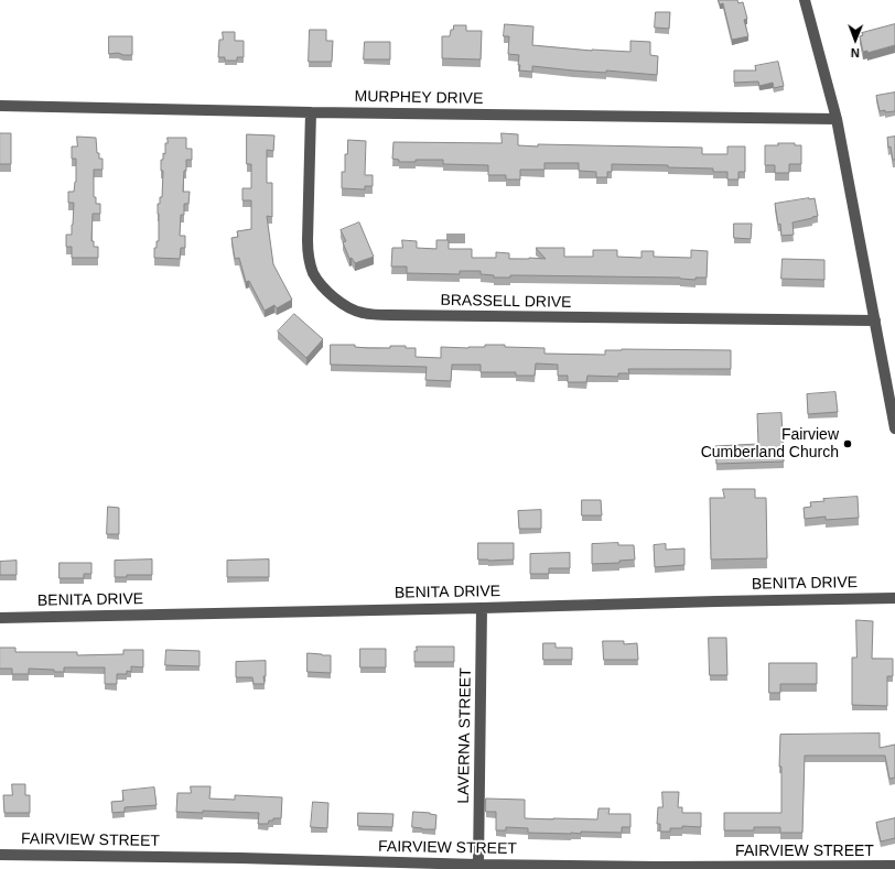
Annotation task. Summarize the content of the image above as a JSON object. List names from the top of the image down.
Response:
{
  "streets": {
    "street": [
      "MURPHEY DRIVE",
      "BRASSELL DRIVE",
      "BENITA DRIVE",
      "LAVERNA STREET",
      "FAIRVIEW STREET"
    ]
  },
  "crossings": [
    ["MURPHEY DRIVE", "BRASSELL DRIVE"],
    ["BENITA DRIVE", "LAVERNA STREET"],
    ["LAVERNA STREET", "FAIRVIEW STREET"]
  ],
  "places": ["Fairview Cumberland Church"],
  "north": "bottom"
}
